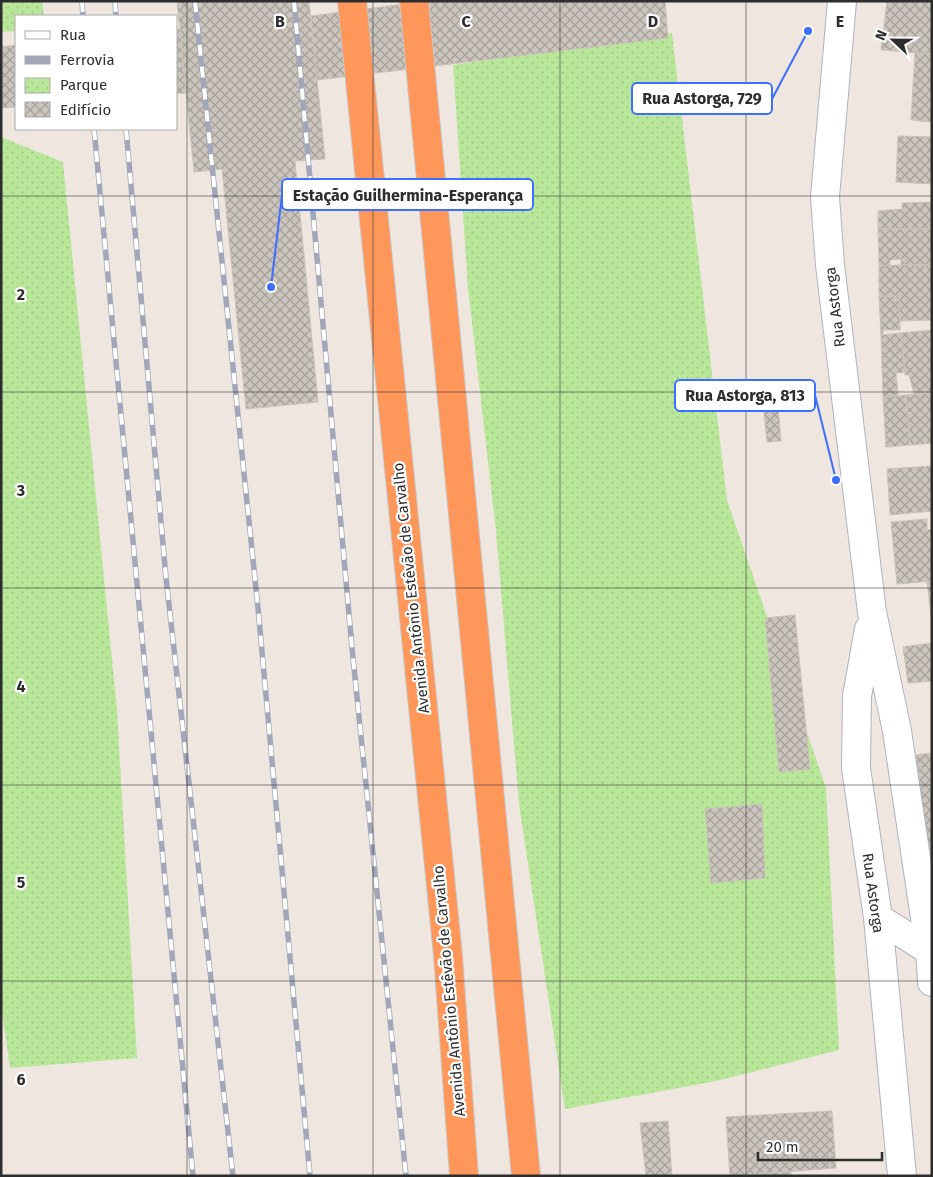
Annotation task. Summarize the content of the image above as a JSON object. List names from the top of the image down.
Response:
{
  "streets": {
    "highway": ["Avenida Antônio Estêvão de Carvalho"],
    "street": ["Rua Astorga"]
  },
  "places": ["Rua Astorga, 729", "Estação Guilhermina-Esperança", "Rua Astorga, 813"],
  "legend": [
    "Rua",
    "Ferrovia",
    "Parque",
    "Edifício"
  ],
  "scale_bar": "20 m",
  "north": "left",
  "grid": {
    "columns": [
      "B",
      "C",
      "D",
      "E"
    ],
    "rows": [
      "2",
      "3",
      "4",
      "5",
      "6"
    ]
  }
}
